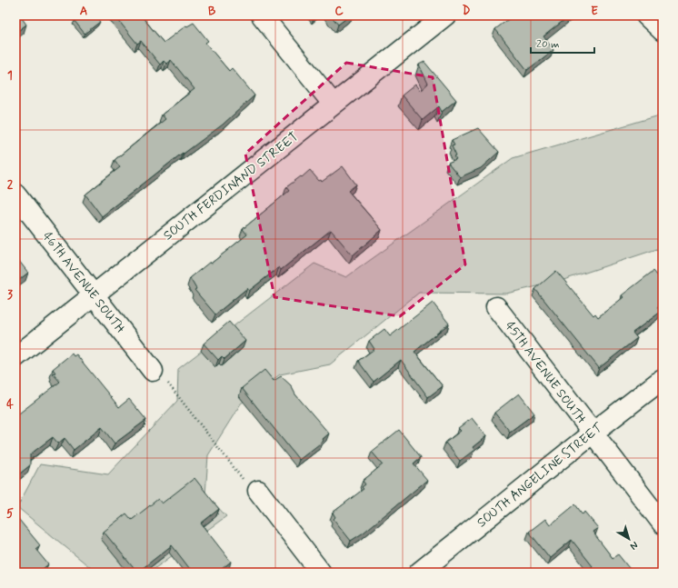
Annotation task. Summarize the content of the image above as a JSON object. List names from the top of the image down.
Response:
{
  "streets": {
    "street": [
      "SOUTH FERDINAND STREET",
      "46TH AVENUE SOUTH",
      "45TH AVENUE SOUTH",
      "SOUTH ANGELINE STREET"
    ]
  },
  "crossings": [
    ["SOUTH FERDINAND STREET", "46TH AVENUE SOUTH"],
    ["45TH AVENUE SOUTH", "SOUTH ANGELINE STREET"]
  ],
  "scale_bar": "20 m",
  "north": "bottom right",
  "grid": {
    "columns": [
      "A",
      "B",
      "C",
      "D",
      "E"
    ],
    "rows": [
      "1",
      "2",
      "3",
      "4",
      "5"
    ]
  }
}
